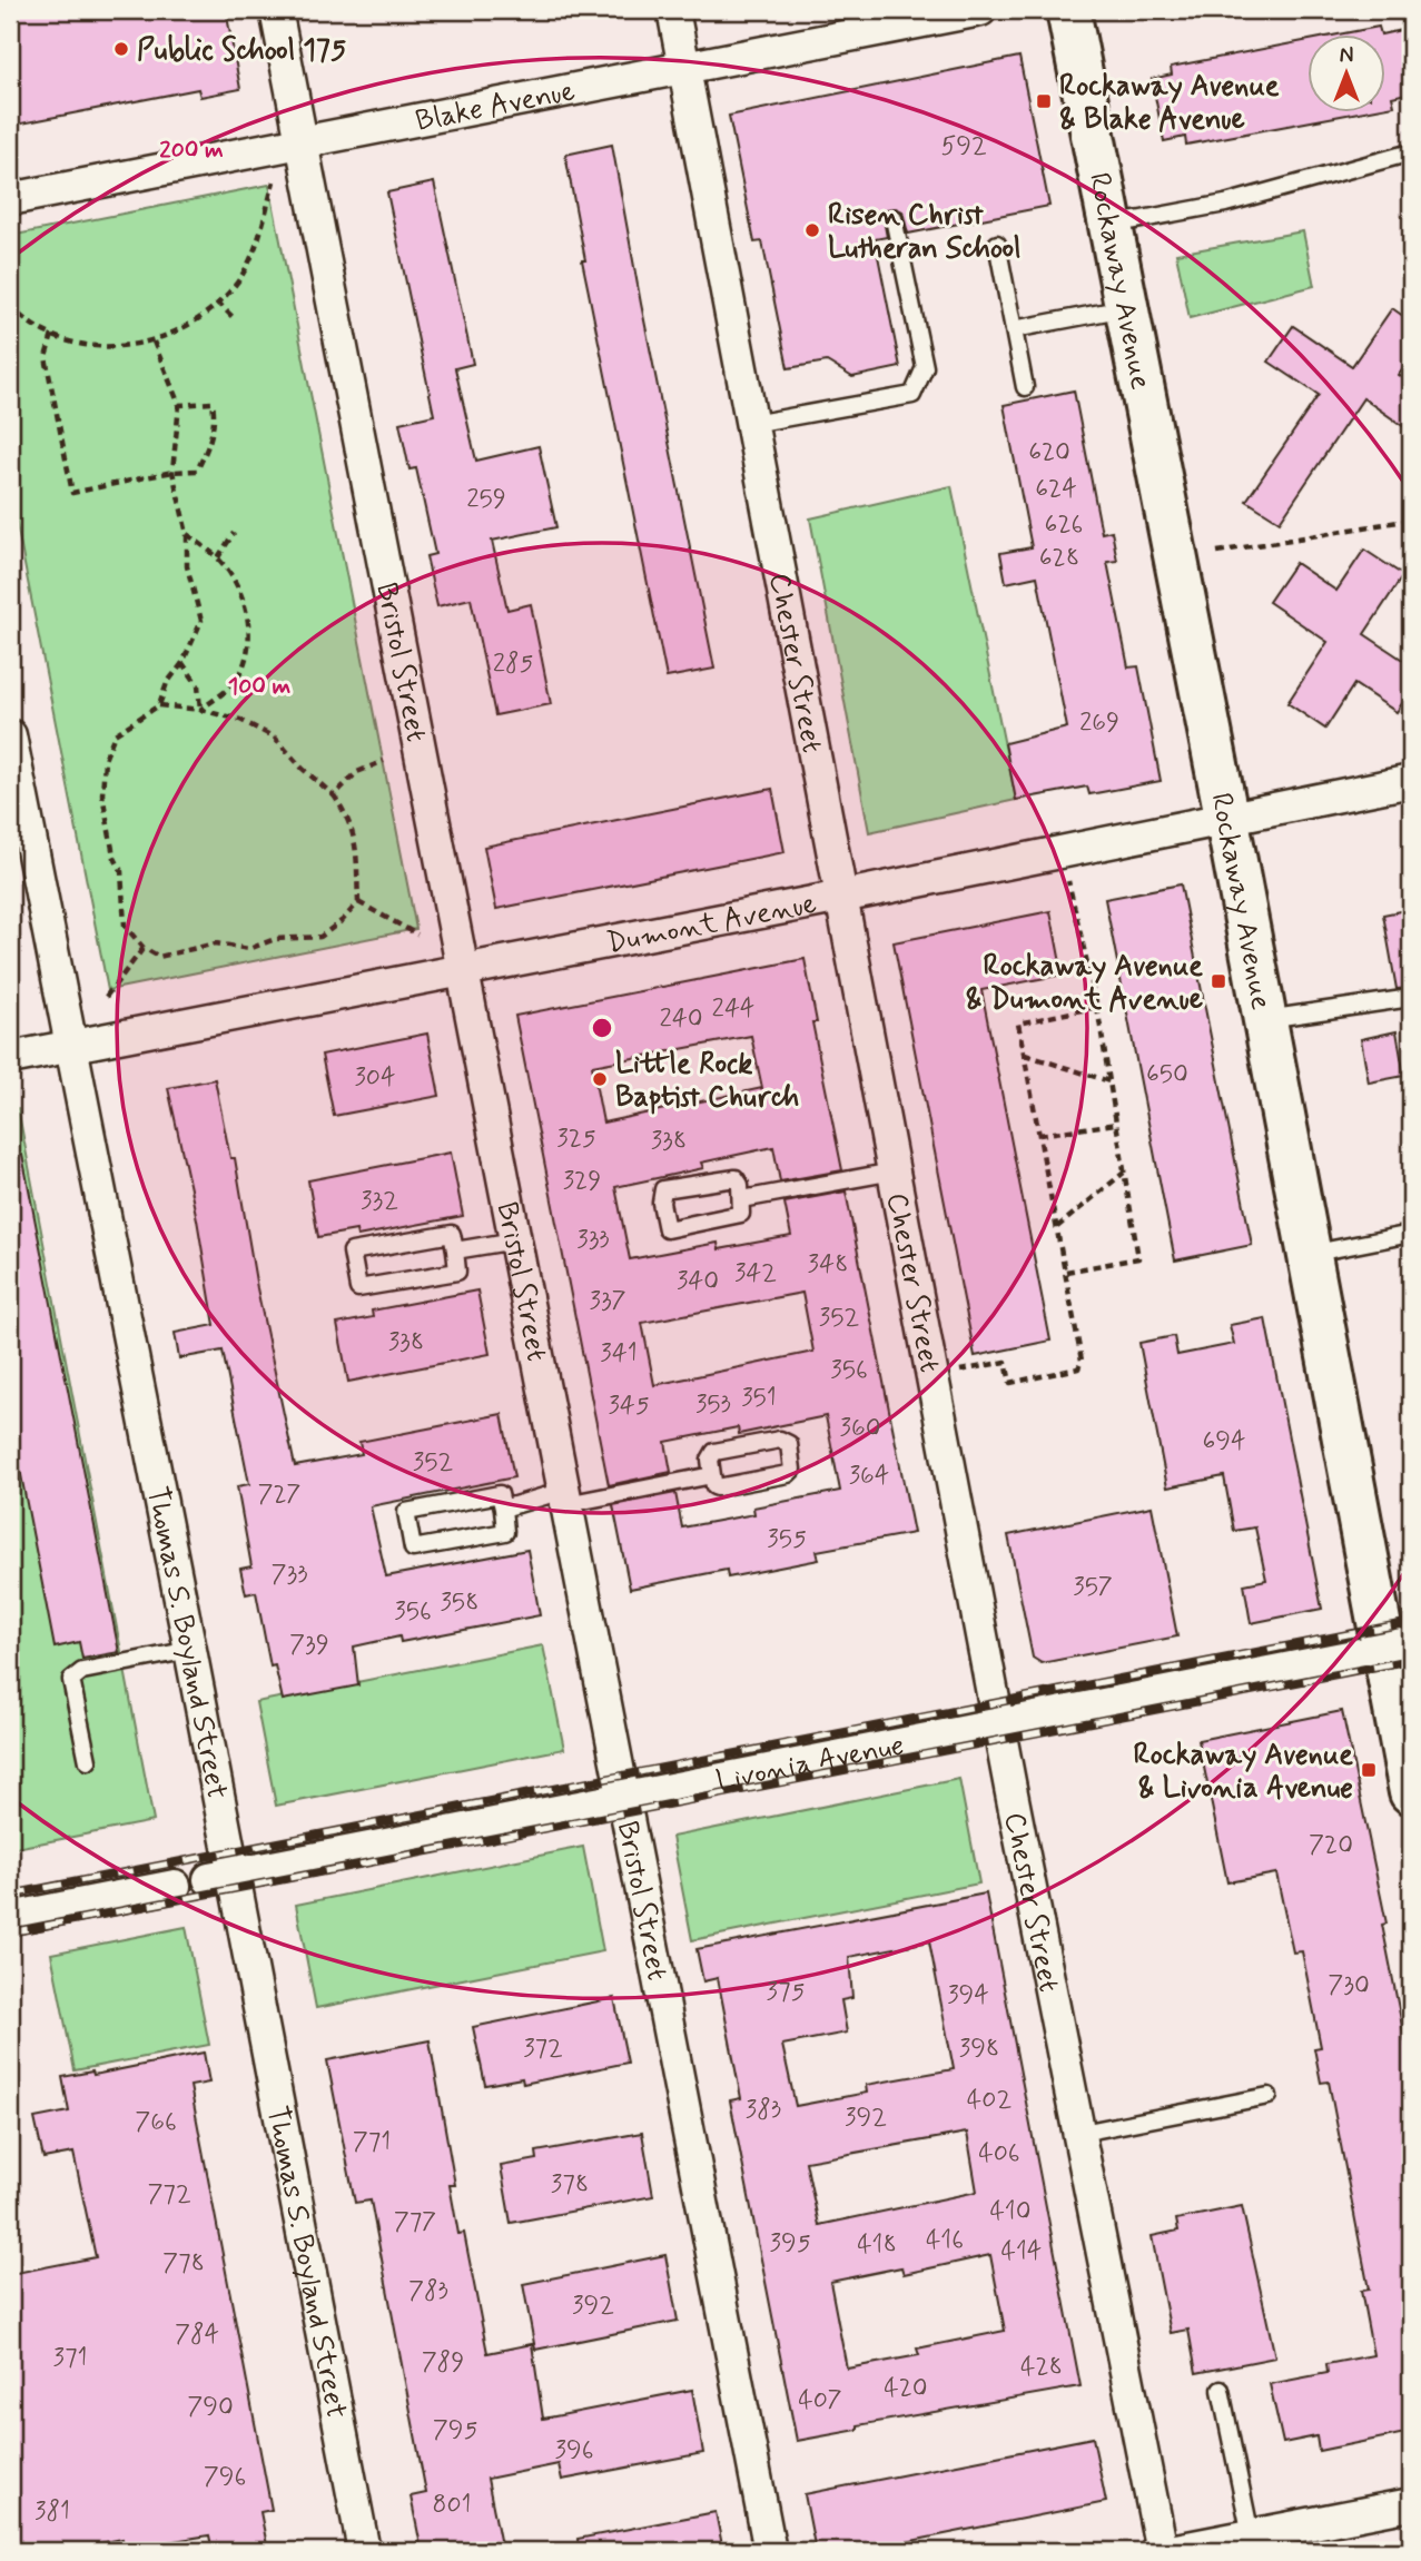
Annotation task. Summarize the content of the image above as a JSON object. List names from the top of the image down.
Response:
{
  "streets": {
    "street": [
      "Blake Avenue",
      "Rockaway Avenue",
      "Bristol Street",
      "Chester Street",
      "Dumont Avenue",
      "Thomas S. Boyland Street",
      "Livonia Avenue"
    ]
  },
  "crossings": [
    ["Blake Avenue", "Bristol Street"],
    ["Blake Avenue", "Chester Street"],
    ["Rockaway Avenue", "Dumont Avenue"],
    ["Rockaway Avenue", "Livonia Avenue"],
    ["Bristol Street", "Dumont Avenue"],
    ["Bristol Street", "Livonia Avenue"],
    ["Chester Street", "Dumont Avenue"],
    ["Chester Street", "Livonia Avenue"],
    ["Dumont Avenue", "Thomas S. Boyland Street"],
    ["Thomas S. Boyland Street", "Livonia Avenue"]
  ],
  "places": {
    "other": ["Public School 175", "Risen Christ Lutheran School", "Little Rock Baptist Church"],
    "transit": ["Rockaway Avenue & Blake Avenue", "Rockaway Avenue & Dumont Avenue", "Rockaway Avenue & Livonia Avenue"]
  },
  "house_numbers": [
    "592",
    "620",
    "624",
    "259",
    "626",
    "628",
    "285",
    "269",
    "244",
    "240",
    "650",
    "304",
    "325",
    "338",
    "329",
    "332",
    "333",
    "348",
    "342",
    "340",
    "337",
    "352",
    "338",
    "341",
    "356",
    "351",
    "353",
    "345",
    "360",
    "694",
    "352",
    "364",
    "727",
    "355",
    "733",
    "357",
    "358",
    "356",
    "739",
    "720",
    "730",
    "375",
    "394",
    "372",
    "398",
    "402",
    "383",
    "392",
    "766",
    "771",
    "406",
    "378",
    "772",
    "410",
    "777",
    "416",
    "395",
    "418",
    "414",
    "778",
    "783",
    "392",
    "784",
    "371",
    "789",
    "428",
    "420",
    "407",
    "790",
    "795",
    "396",
    "796",
    "801",
    "381"
  ],
  "north": "top",
  "rings": ["200 m", "100 m"]
}
